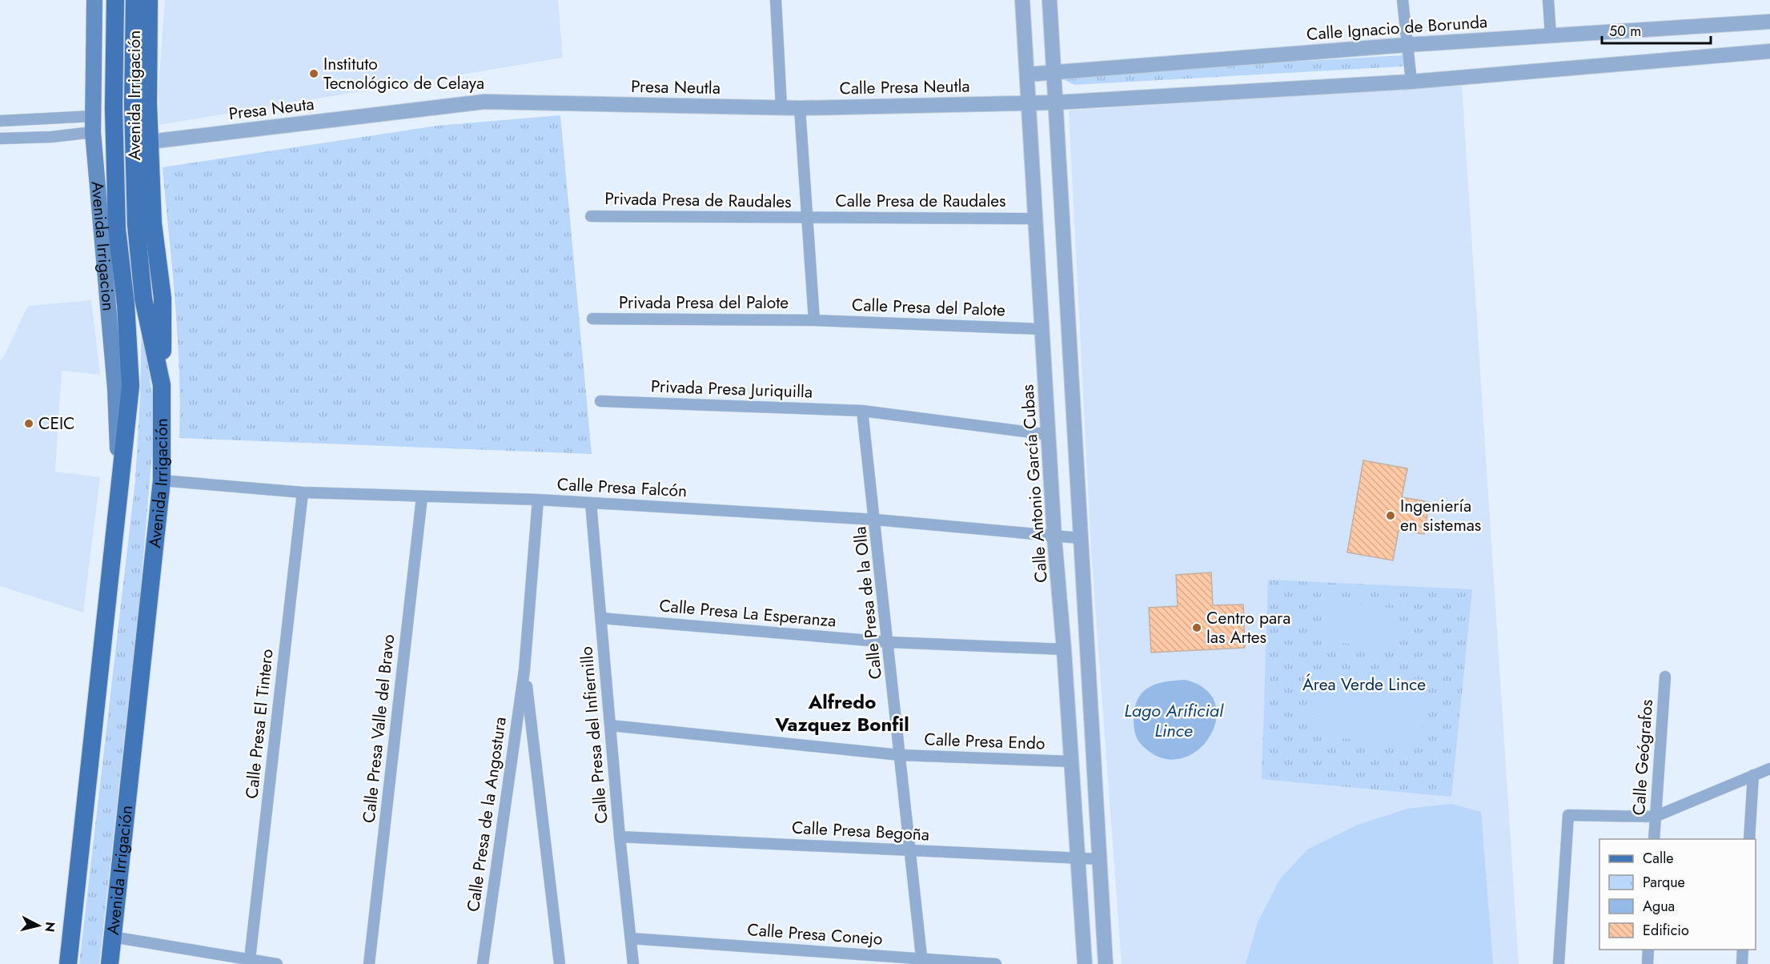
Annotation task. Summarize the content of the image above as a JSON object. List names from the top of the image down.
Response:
{
  "streets": {
    "main road": ["Avenida Irrigación", "Avenida Irrigacion"],
    "street": [
      "Calle Ignacio de Borunda",
      "Presa Neutla",
      "Calle Presa Neutla",
      "Presa Neuta",
      "Privada Presa de Raudales",
      "Calle Presa de Raudales",
      "Privada Presa del Palote",
      "Calle Presa del Palote",
      "Privada Presa Juriquilla",
      "Calle Antonio García Cubas",
      "Calle Presa Falcón",
      "Calle Presa de la Olla",
      "Calle Presa La Esperanza",
      "Calle Presa El Tintero",
      "Calle Presa Valle del Bravo",
      "Calle Presa del Infiernillo",
      "Calle Presa Endo",
      "Calle Geógrafos",
      "Calle Presa de la Angostura",
      "Calle Presa Begoña",
      "Calle Presa Conejo"
    ]
  },
  "crossings": [
    ["Calle Ignacio de Borunda", "Calle Antonio García Cubas"],
    ["Presa Neutla", "Calle Presa Neutla"],
    ["Presa Neutla", "Presa Neuta"],
    ["Calle Presa Neutla", "Calle Antonio García Cubas"],
    ["Avenida Irrigación", "Avenida Irrigacion"],
    ["Avenida Irrigación", "Calle Presa Falcón"],
    ["Privada Presa de Raudales", "Calle Presa de Raudales"],
    ["Calle Presa de Raudales", "Calle Antonio García Cubas"],
    ["Privada Presa del Palote", "Calle Presa del Palote"],
    ["Calle Presa del Palote", "Calle Antonio García Cubas"],
    ["Privada Presa Juriquilla", "Calle Antonio García Cubas"],
    ["Privada Presa Juriquilla", "Calle Presa de la Olla"],
    ["Calle Antonio García Cubas", "Calle Presa Falcón"],
    ["Calle Antonio García Cubas", "Calle Presa La Esperanza"],
    ["Calle Antonio García Cubas", "Calle Presa Endo"],
    ["Calle Antonio García Cubas", "Calle Presa Begoña"],
    ["Calle Presa Falcón", "Calle Presa de la Olla"],
    ["Calle Presa Falcón", "Calle Presa El Tintero"],
    ["Calle Presa Falcón", "Calle Presa Valle del Bravo"],
    ["Calle Presa Falcón", "Calle Presa del Infiernillo"],
    ["Calle Presa Falcón", "Calle Presa de la Angostura"],
    ["Calle Presa de la Olla", "Calle Presa La Esperanza"],
    ["Calle Presa de la Olla", "Calle Presa Endo"],
    ["Calle Presa de la Olla", "Calle Presa Begoña"],
    ["Calle Presa de la Olla", "Calle Presa Conejo"],
    ["Calle Presa La Esperanza", "Calle Presa del Infiernillo"],
    ["Calle Presa del Infiernillo", "Calle Presa Endo"],
    ["Calle Presa del Infiernillo", "Calle Presa Begoña"],
    ["Calle Presa del Infiernillo", "Calle Presa Conejo"]
  ],
  "districts": ["Alfredo Vazquez Bonfil"],
  "water": ["Lago Arificial Lince"],
  "parks": ["Área Verde Lince"],
  "places": [
    "Instituto Tecnológico de Celaya",
    "CEIC",
    "Ingeniería en sistemas",
    "Centro para las Artes"
  ],
  "legend": [
    "Calle",
    "Parque",
    "Agua",
    "Edificio"
  ],
  "scale_bar": "50 m",
  "north": "right"
}
